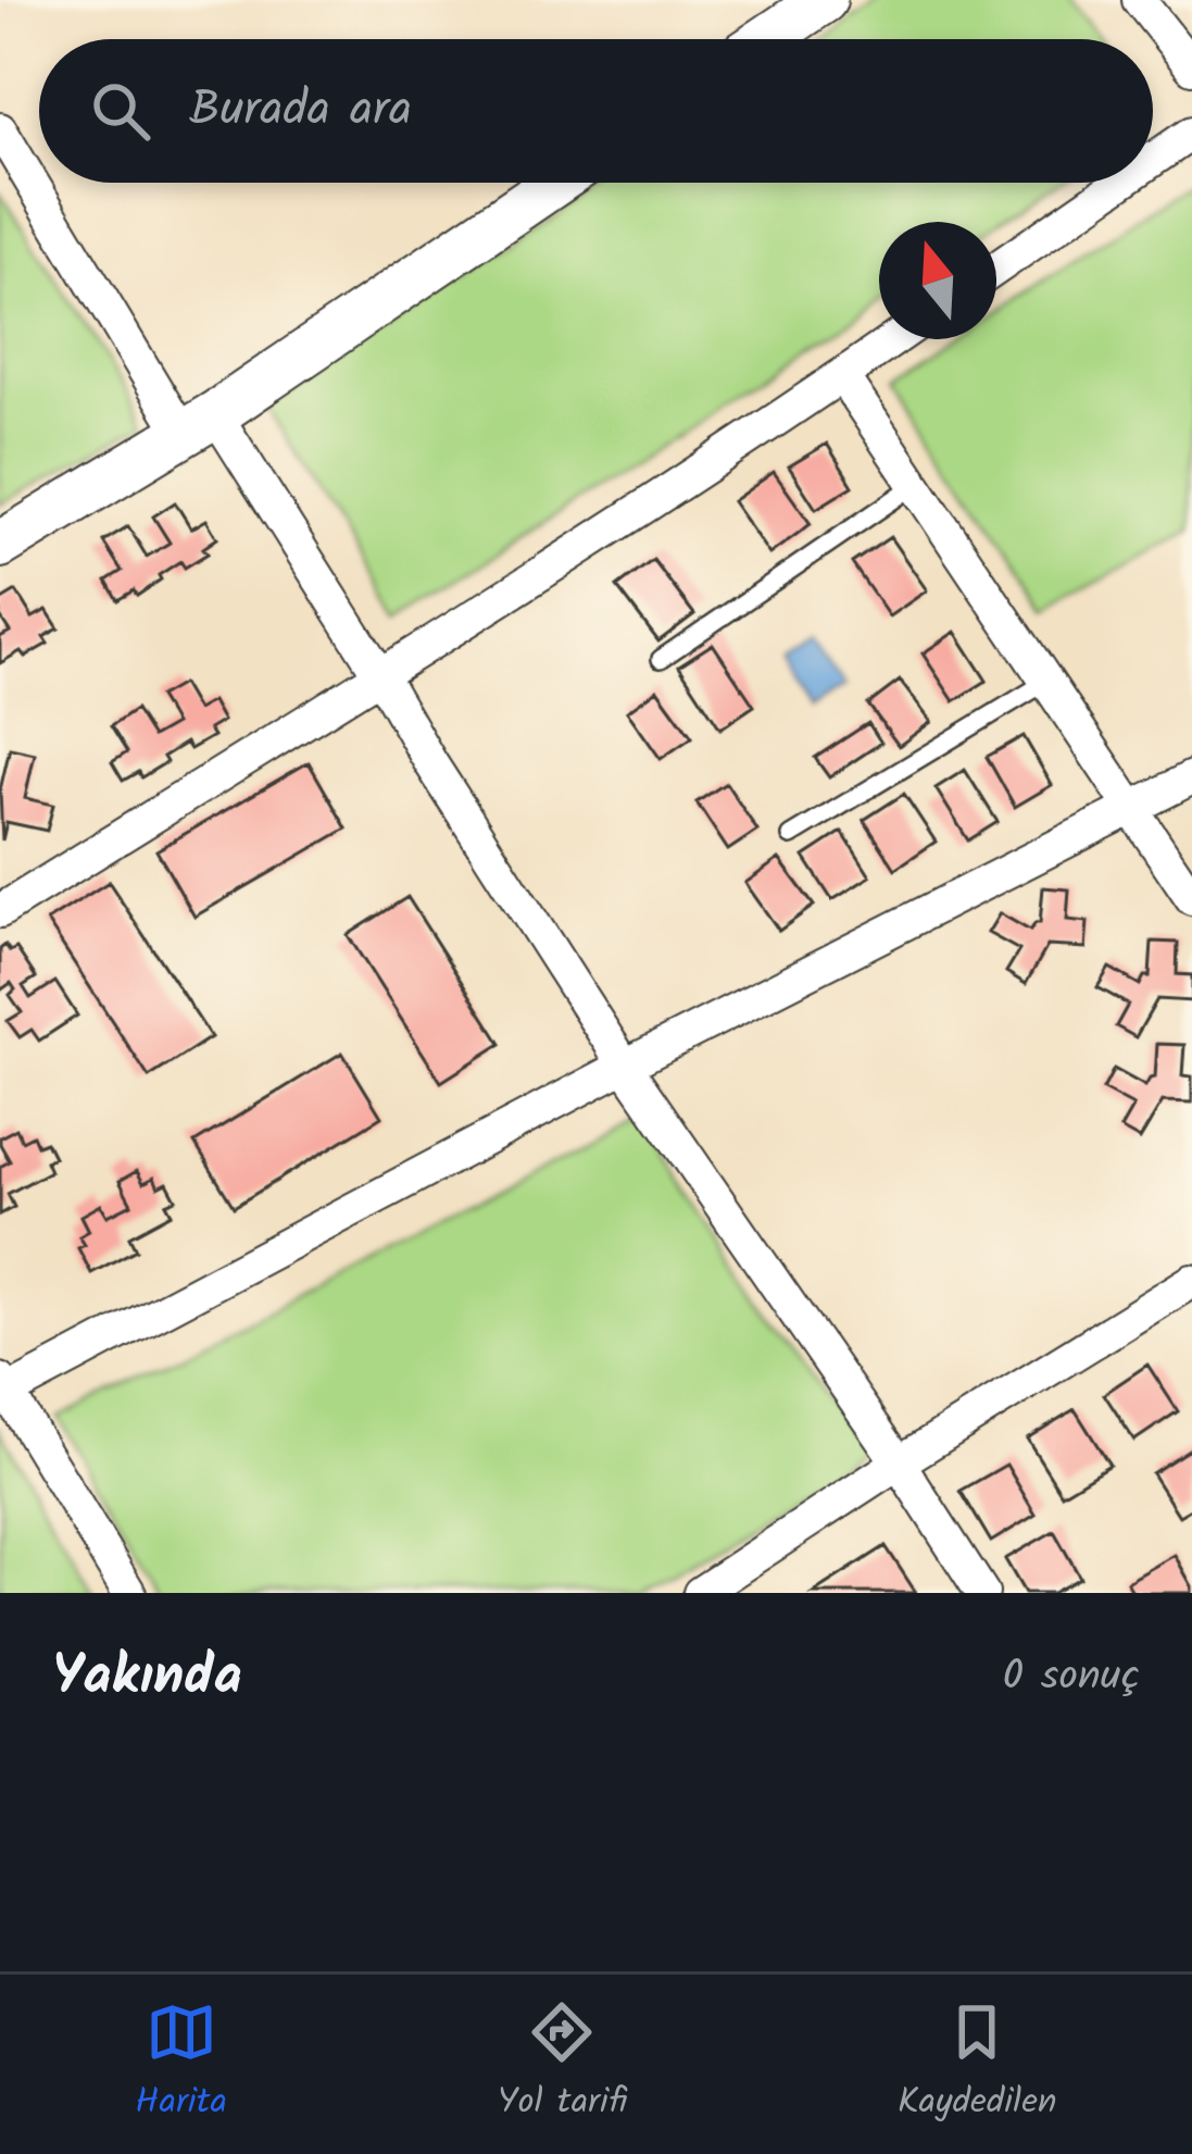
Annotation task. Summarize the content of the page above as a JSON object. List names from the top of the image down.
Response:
{
  "north": "top",
  "page": {
    "search": "Burada ara",
    "heading": ["Yakında", "0 sonuç"],
    "nav": ["Harita", "Yol tarifi", "Kaydedilen"]
  }
}
